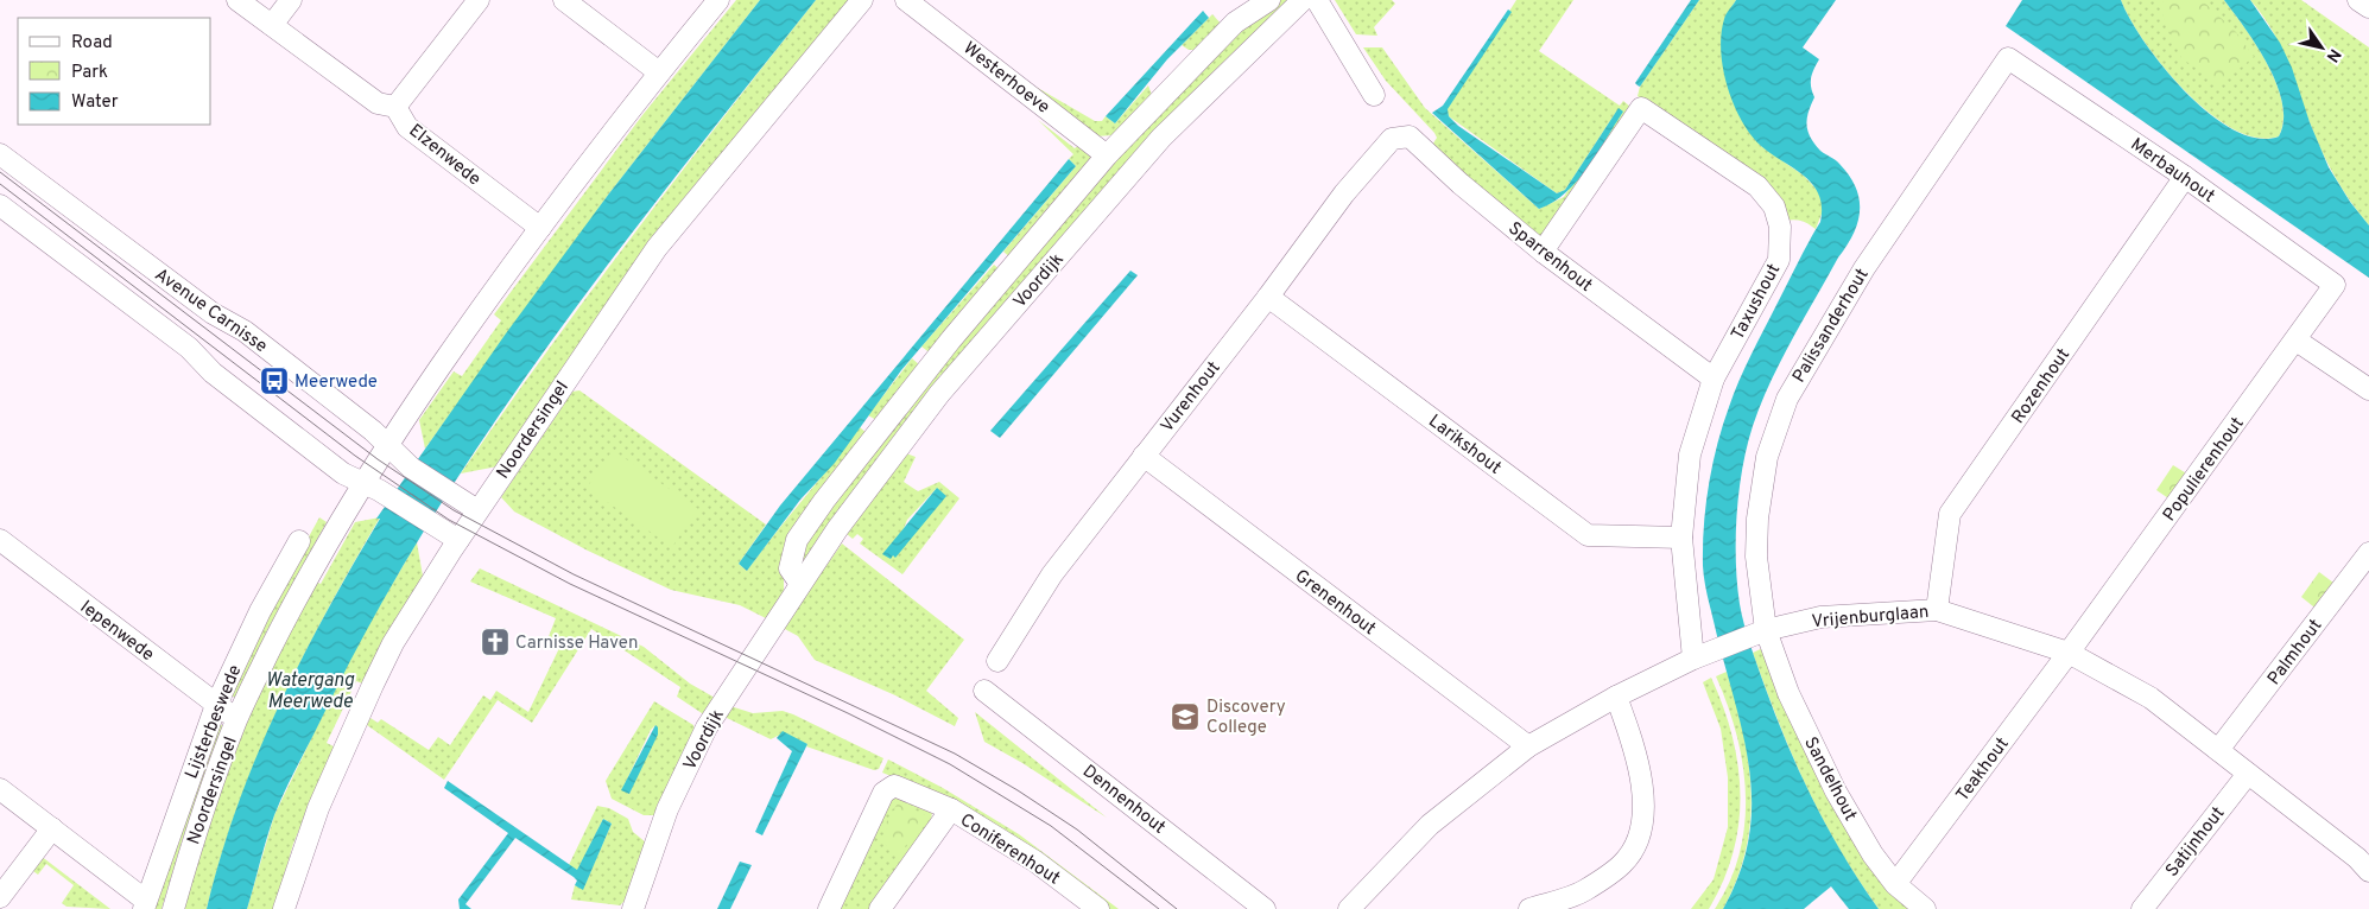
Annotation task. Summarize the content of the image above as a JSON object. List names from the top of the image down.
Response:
{
  "streets": {
    "street": [
      "Westerhoeve",
      "Elzenwede",
      "Merbauhout",
      "Sparrenhout",
      "Voordijk",
      "Taxushout",
      "Avenue Carnisse",
      "Palissanderhout",
      "Rozenhout",
      "Vurenhout",
      "Noordersingel",
      "Larikshout",
      "Populierenhout",
      "Grenenhout",
      "Vrijenburglaan",
      "Iepenwede",
      "Palmhout",
      "Lijsterbeswede",
      "Teakhout",
      "Sandelhout",
      "Dennenhout",
      "Satijnhout",
      "Coniferenhout"
    ]
  },
  "crossings": [
    ["Westerhoeve", "Voordijk"],
    ["Elzenwede", "Noordersingel"],
    ["Merbauhout", "Palissanderhout"],
    ["Merbauhout", "Rozenhout"],
    ["Merbauhout", "Populierenhout"],
    ["Sparrenhout", "Taxushout"],
    ["Sparrenhout", "Vurenhout"],
    ["Taxushout", "Larikshout"],
    ["Taxushout", "Vrijenburglaan"],
    ["Avenue Carnisse", "Noordersingel"],
    ["Palissanderhout", "Vrijenburglaan"],
    ["Palissanderhout", "Sandelhout"],
    ["Rozenhout", "Vrijenburglaan"],
    ["Vurenhout", "Larikshout"],
    ["Vurenhout", "Grenenhout"],
    ["Noordersingel", "Iepenwede"],
    ["Populierenhout", "Vrijenburglaan"],
    ["Populierenhout", "Teakhout"],
    ["Grenenhout", "Vrijenburglaan"],
    ["Vrijenburglaan", "Palmhout"],
    ["Vrijenburglaan", "Teakhout"],
    ["Vrijenburglaan", "Sandelhout"],
    ["Vrijenburglaan", "Satijnhout"],
    ["Iepenwede", "Lijsterbeswede"],
    ["Teakhout", "Sandelhout"]
  ],
  "water": ["Watergang Meerwede"],
  "places": {
    "bus stop": ["Meerwede"],
    "church": ["Carnisse Haven"],
    "school or university": ["Discovery College"]
  },
  "legend": ["Road", "Park", "Water"],
  "north": "bottom right"
}
